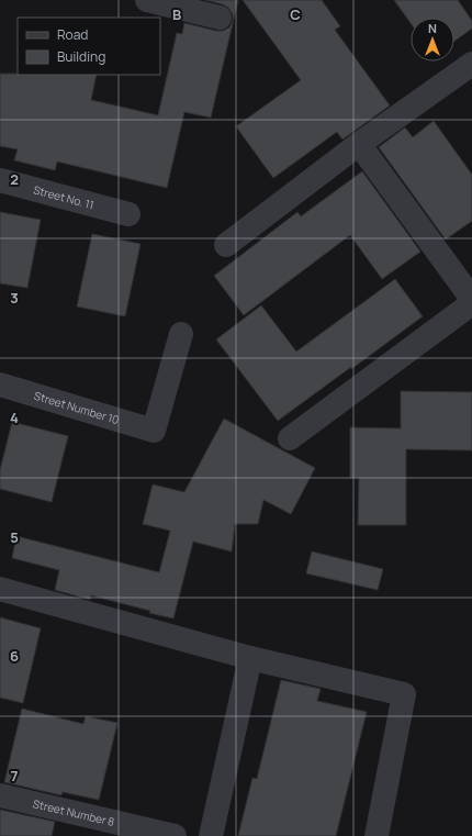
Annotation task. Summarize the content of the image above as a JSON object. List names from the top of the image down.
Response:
{
  "streets": {
    "street": ["Street No. 11", "Street Number 10", "Street Number 8"]
  },
  "legend": ["Road", "Building"],
  "north": "top",
  "grid": {
    "columns": ["B", "C"],
    "rows": [
      "2",
      "3",
      "4",
      "5",
      "6",
      "7"
    ]
  }
}
